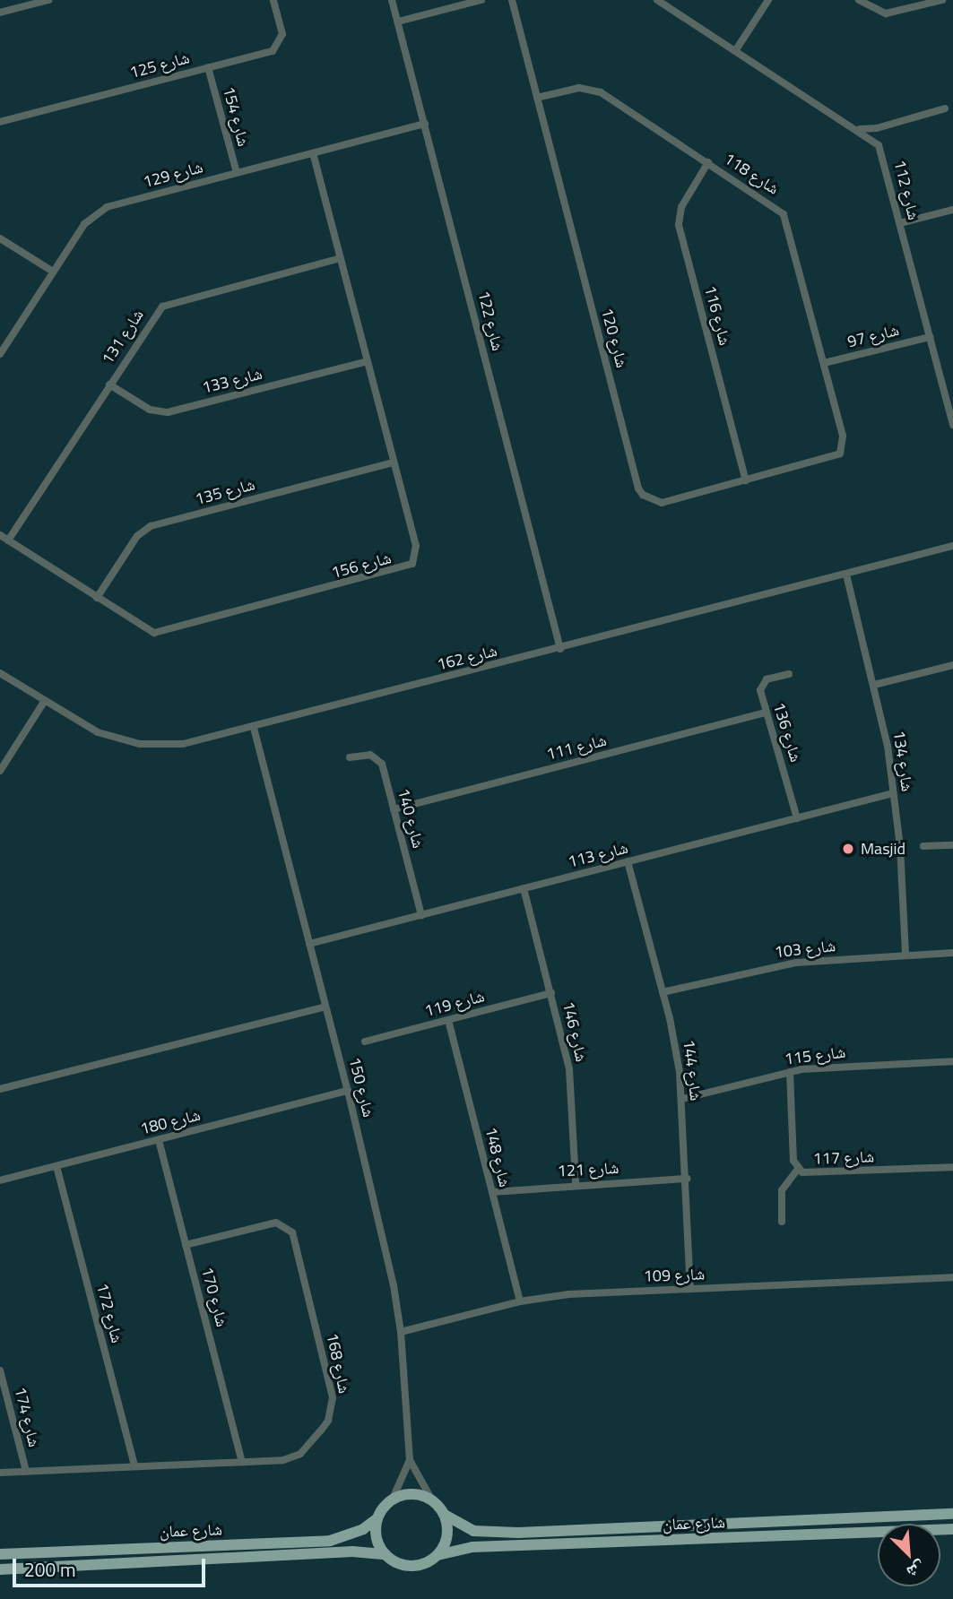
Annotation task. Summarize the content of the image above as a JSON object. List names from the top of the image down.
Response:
{
  "streets": {
    "main road": ["شارع عمان"],
    "street": [
      "شارع 125",
      "شارع 154",
      "شارع 118",
      "شارع 129",
      "شارع 112",
      "شارع 116",
      "شارع 122",
      "شارع 97",
      "شارع 131",
      "شارع 120",
      "شارع 133",
      "شارع 135",
      "شارع 156",
      "شارع 162",
      "شارع 136",
      "شارع 111",
      "شارع 134",
      "شارع 140",
      "شارع 113",
      "شارع 103",
      "شارع 119",
      "شارع 146",
      "شارع 115",
      "شارع 144",
      "شارع 150",
      "شارع 180",
      "شارع 148",
      "شارع 117",
      "شارع 121",
      "شارع 109",
      "شارع 170",
      "شارع 172",
      "شارع 168",
      "شارع 174"
    ]
  },
  "crossings": [
    ["شارع 125", "شارع 154"],
    ["شارع 154", "شارع 129"],
    ["شارع 118", "شارع 116"],
    ["شارع 118", "شارع 97"],
    ["شارع 118", "شارع 120"],
    ["شارع 129", "شارع 122"],
    ["شارع 129", "شارع 156"],
    ["شارع 112", "شارع 97"],
    ["شارع 116", "شارع 120"],
    ["شارع 122", "شارع 162"],
    ["شارع 131", "شارع 133"],
    ["شارع 131", "شارع 156"],
    ["شارع 133", "شارع 156"],
    ["شارع 135", "شارع 156"],
    ["شارع 162", "شارع 134"],
    ["شارع 162", "شارع 150"],
    ["شارع 136", "شارع 111"],
    ["شارع 136", "شارع 113"],
    ["شارع 111", "شارع 140"],
    ["شارع 134", "شارع 113"],
    ["شارع 134", "شارع 103"],
    ["شارع 140", "شارع 113"],
    ["شارع 113", "شارع 146"],
    ["شارع 113", "شارع 144"],
    ["شارع 113", "شارع 150"],
    ["شارع 103", "شارع 144"],
    ["شارع 119", "شارع 146"],
    ["شارع 119", "شارع 148"],
    ["شارع 146", "شارع 121"],
    ["شارع 115", "شارع 144"],
    ["شارع 115", "شارع 117"],
    ["شارع 144", "شارع 121"],
    ["شارع 144", "شارع 109"],
    ["شارع 150", "شارع 180"],
    ["شارع 150", "شارع 109"],
    ["شارع 150", "شارع عمان"],
    ["شارع 180", "شارع 170"],
    ["شارع 180", "شارع 172"],
    ["شارع 148", "شارع 121"],
    ["شارع 148", "شارع 109"],
    ["شارع 170", "شارع 168"],
    ["شارع 172", "شارع 168"],
    ["شارع 168", "شارع 174"]
  ],
  "places": ["Masjid"],
  "scale_bar": "200 m",
  "north": "bottom right"
}
